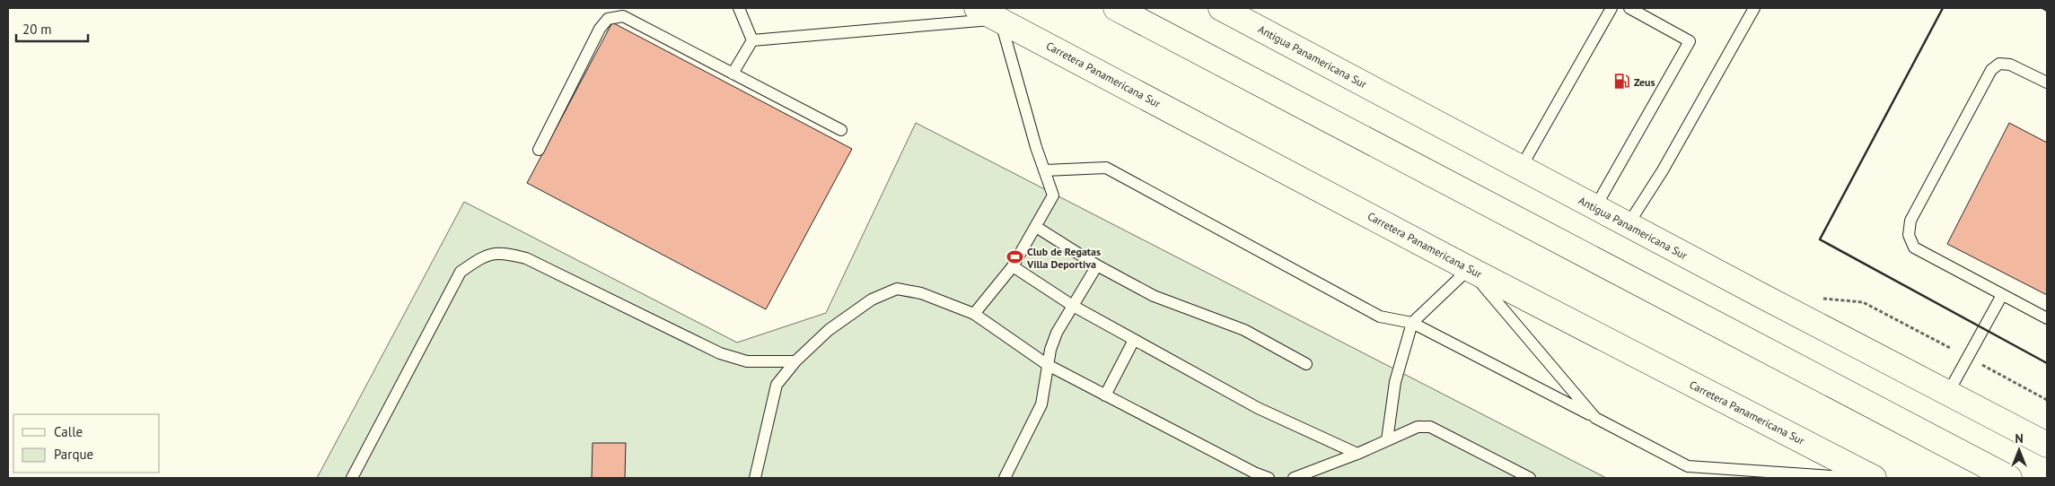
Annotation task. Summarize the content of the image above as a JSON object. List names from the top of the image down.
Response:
{
  "streets": {
    "main road": ["Antigua Panamericana Sur", "Carretera Panamericana Sur"]
  },
  "places": {
    "fuel station": ["Zeus"],
    "sports": ["Club de Regatas Villa Deportiva"]
  },
  "legend": ["Calle", "Parque"],
  "scale_bar": "20 m",
  "north": "top"
}
